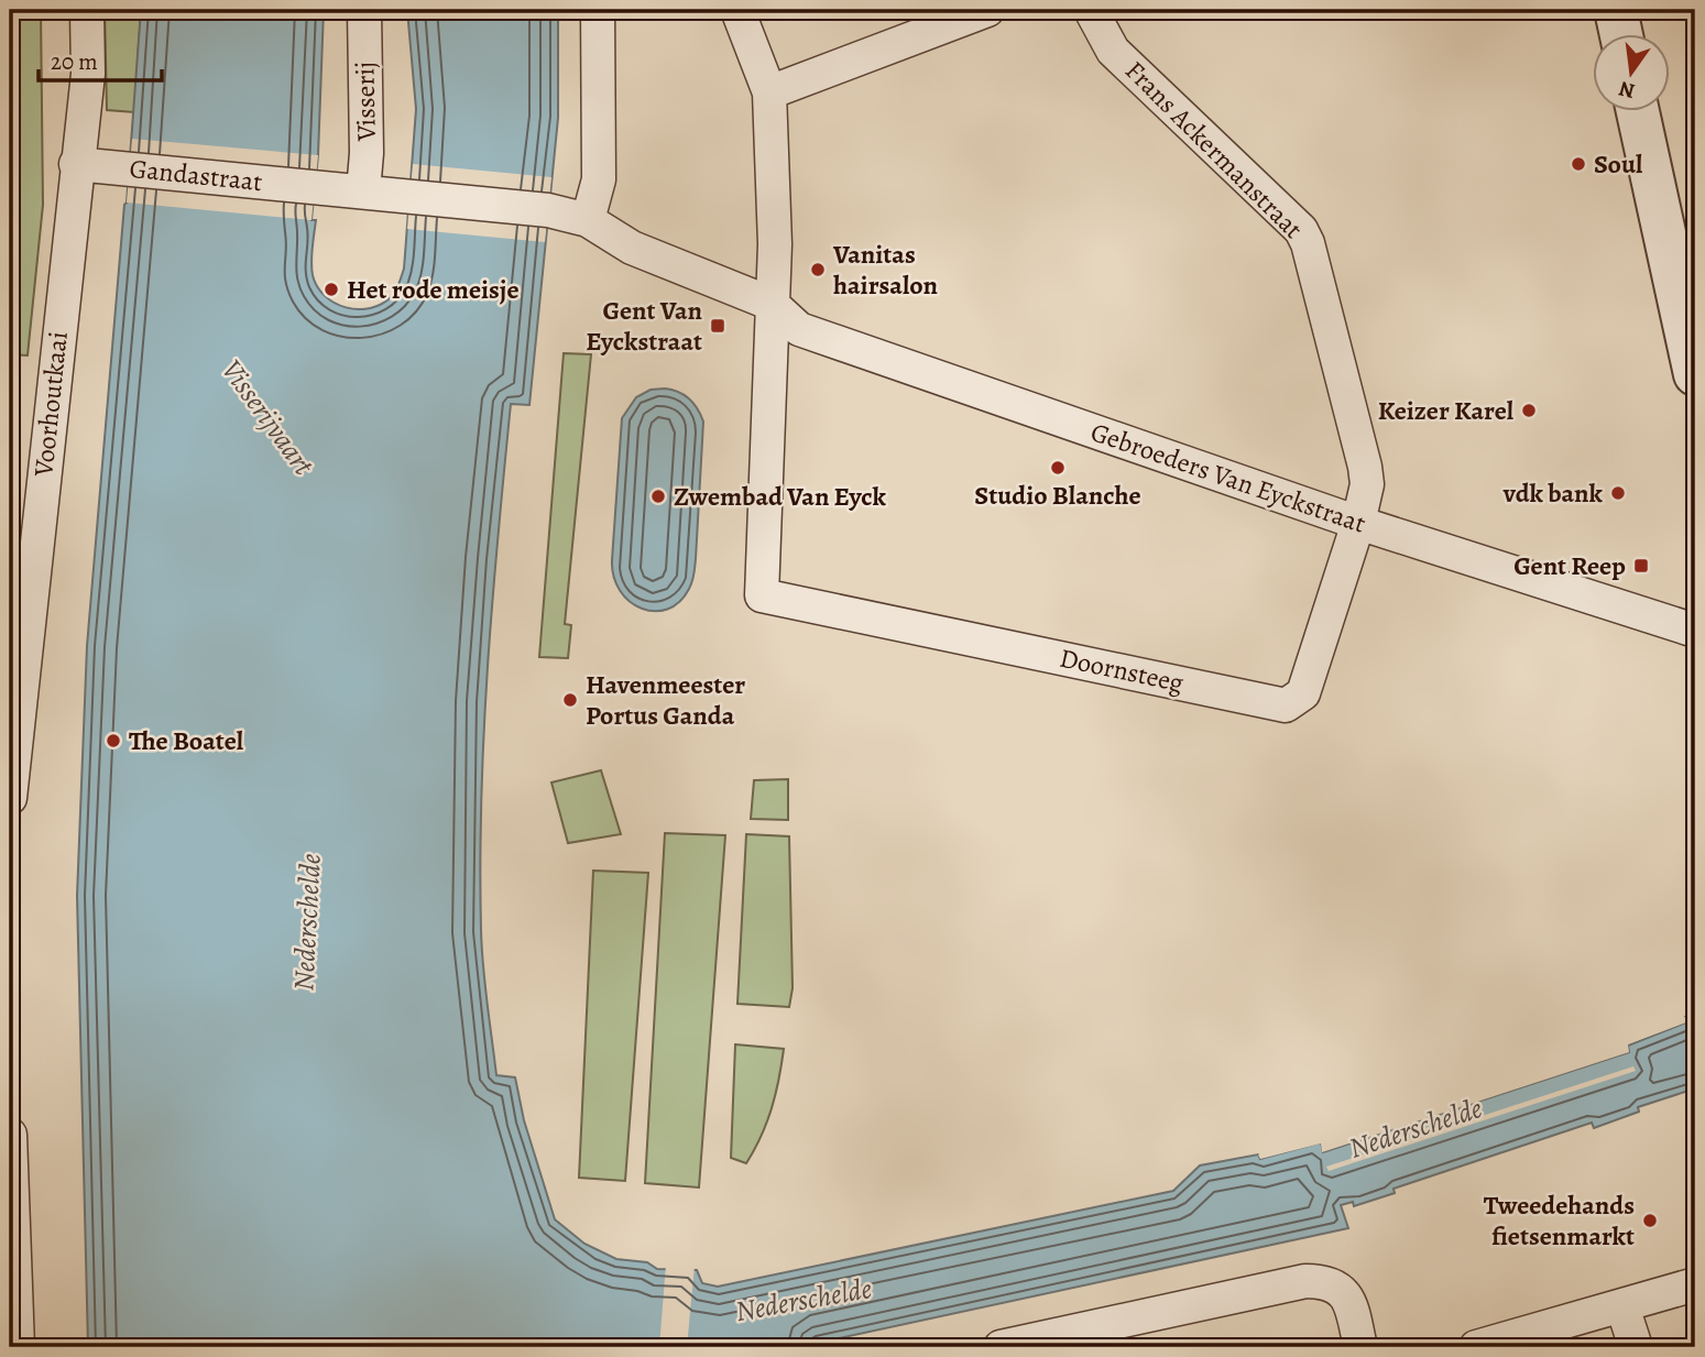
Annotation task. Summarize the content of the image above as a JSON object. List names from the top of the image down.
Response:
{
  "streets": {
    "street": [
      "Visserij",
      "Frans Ackermanstraat",
      "Gandastraat",
      "Voorhoutkaai",
      "Gebroeders Van Eyckstraat",
      "Doornsteeg"
    ]
  },
  "crossings": [
    ["Visserij", "Gandastraat"],
    ["Frans Ackermanstraat", "Gebroeders Van Eyckstraat"],
    ["Frans Ackermanstraat", "Doornsteeg"],
    ["Gandastraat", "Voorhoutkaai"],
    ["Gebroeders Van Eyckstraat", "Doornsteeg"]
  ],
  "water": ["Visserijvaart", "Nederschelde"],
  "places": {
    "other": [
      "Soul",
      "Vanitas hairsalon",
      "Het rode meisje",
      "Keizer Karel",
      "Studio Blanche",
      "vdk bank",
      "Zwembad Van Eyck",
      "Havenmeester Portus Ganda",
      "The Boatel",
      "Tweedehands fietsenmarkt"
    ],
    "transit": ["Gent Van Eyckstraat", "Gent Reep"]
  },
  "scale_bar": "20 m",
  "north": "bottom"
}
